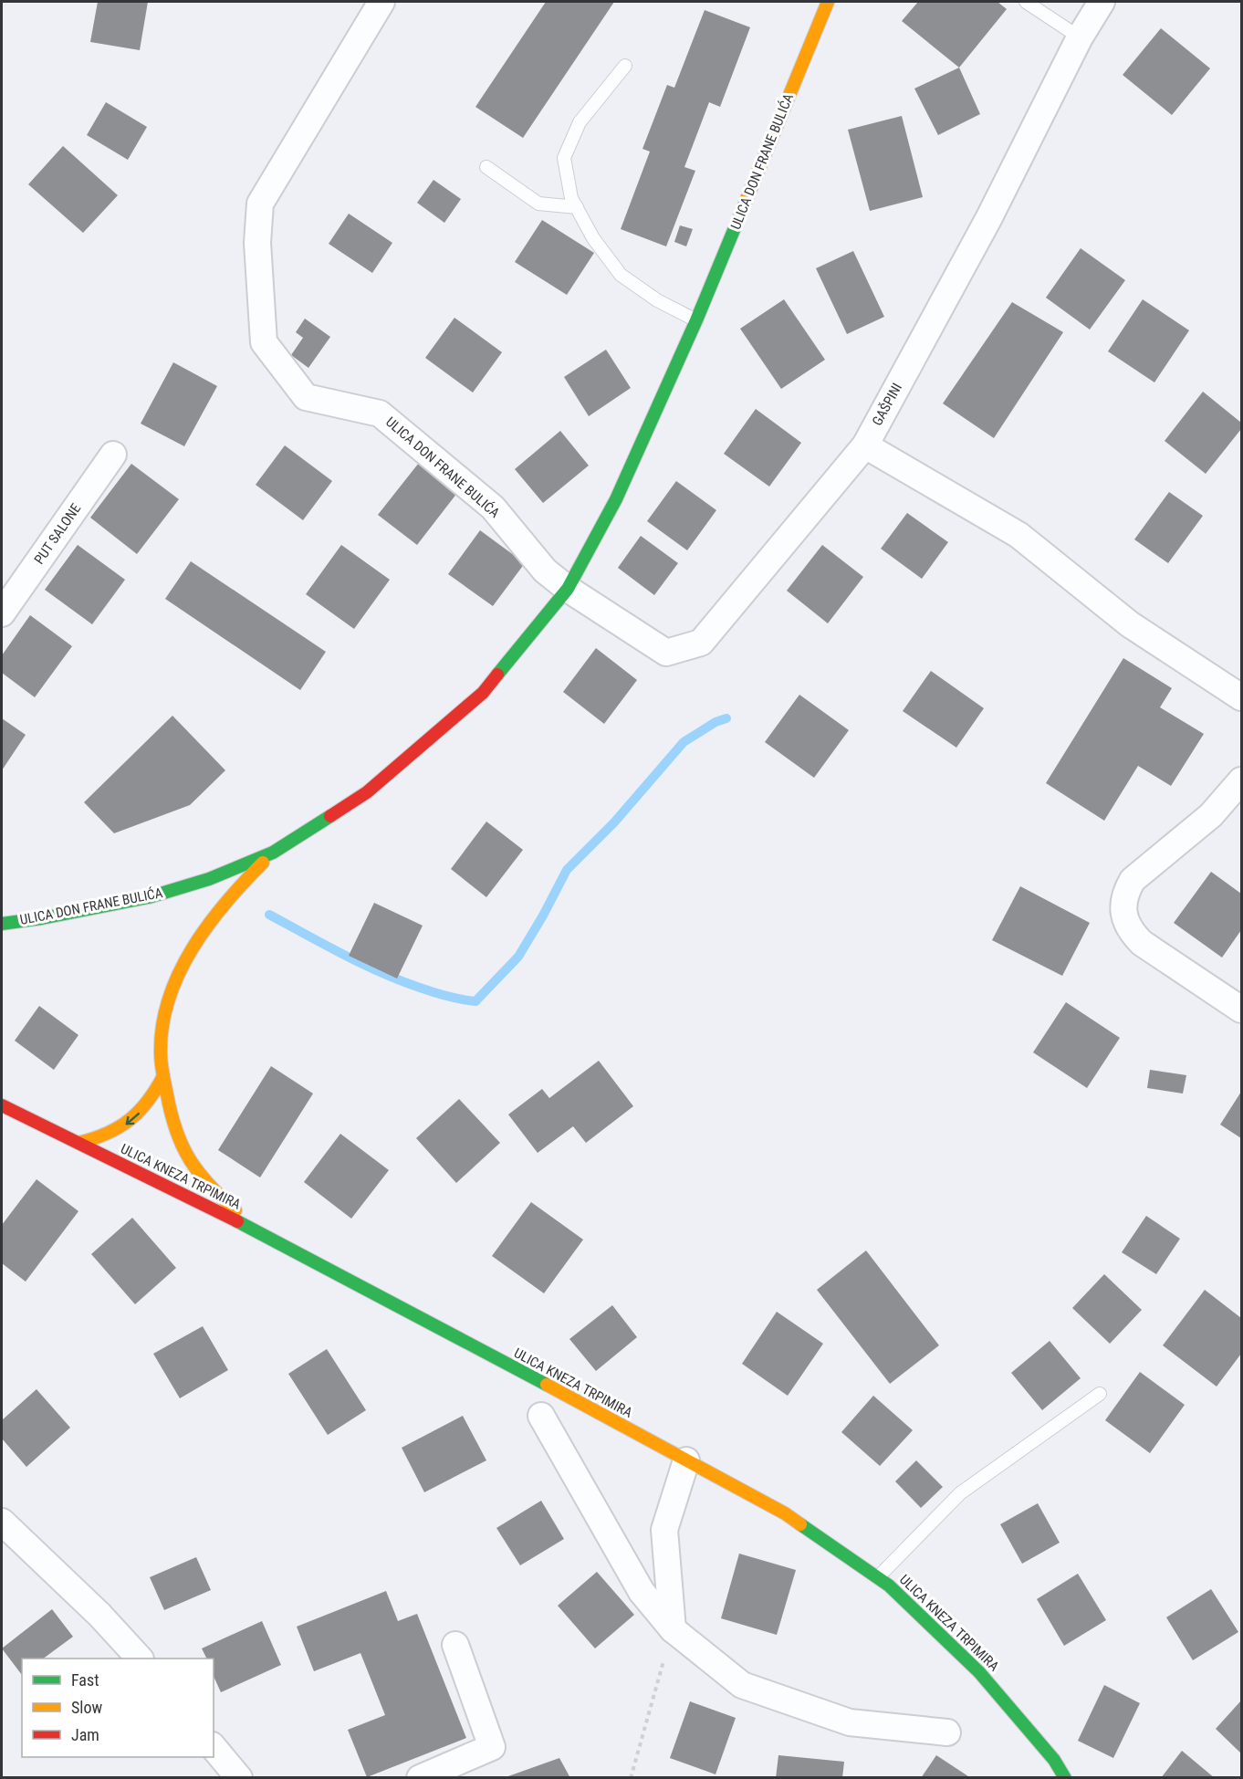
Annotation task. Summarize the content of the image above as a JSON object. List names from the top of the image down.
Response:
{
  "streets": {
    "street": [
      "ULICA DON FRANE BULIĆA",
      "GAŠPINI",
      "PUT SALONE",
      "ULICA KNEZA TRPIMIRA"
    ]
  },
  "crossings": [
    ["ULICA DON FRANE BULIĆA", "GAŠPINI"],
    ["ULICA DON FRANE BULIĆA", "ULICA KNEZA TRPIMIRA"]
  ],
  "legend": ["Fast", "Slow", "Jam"]
}
